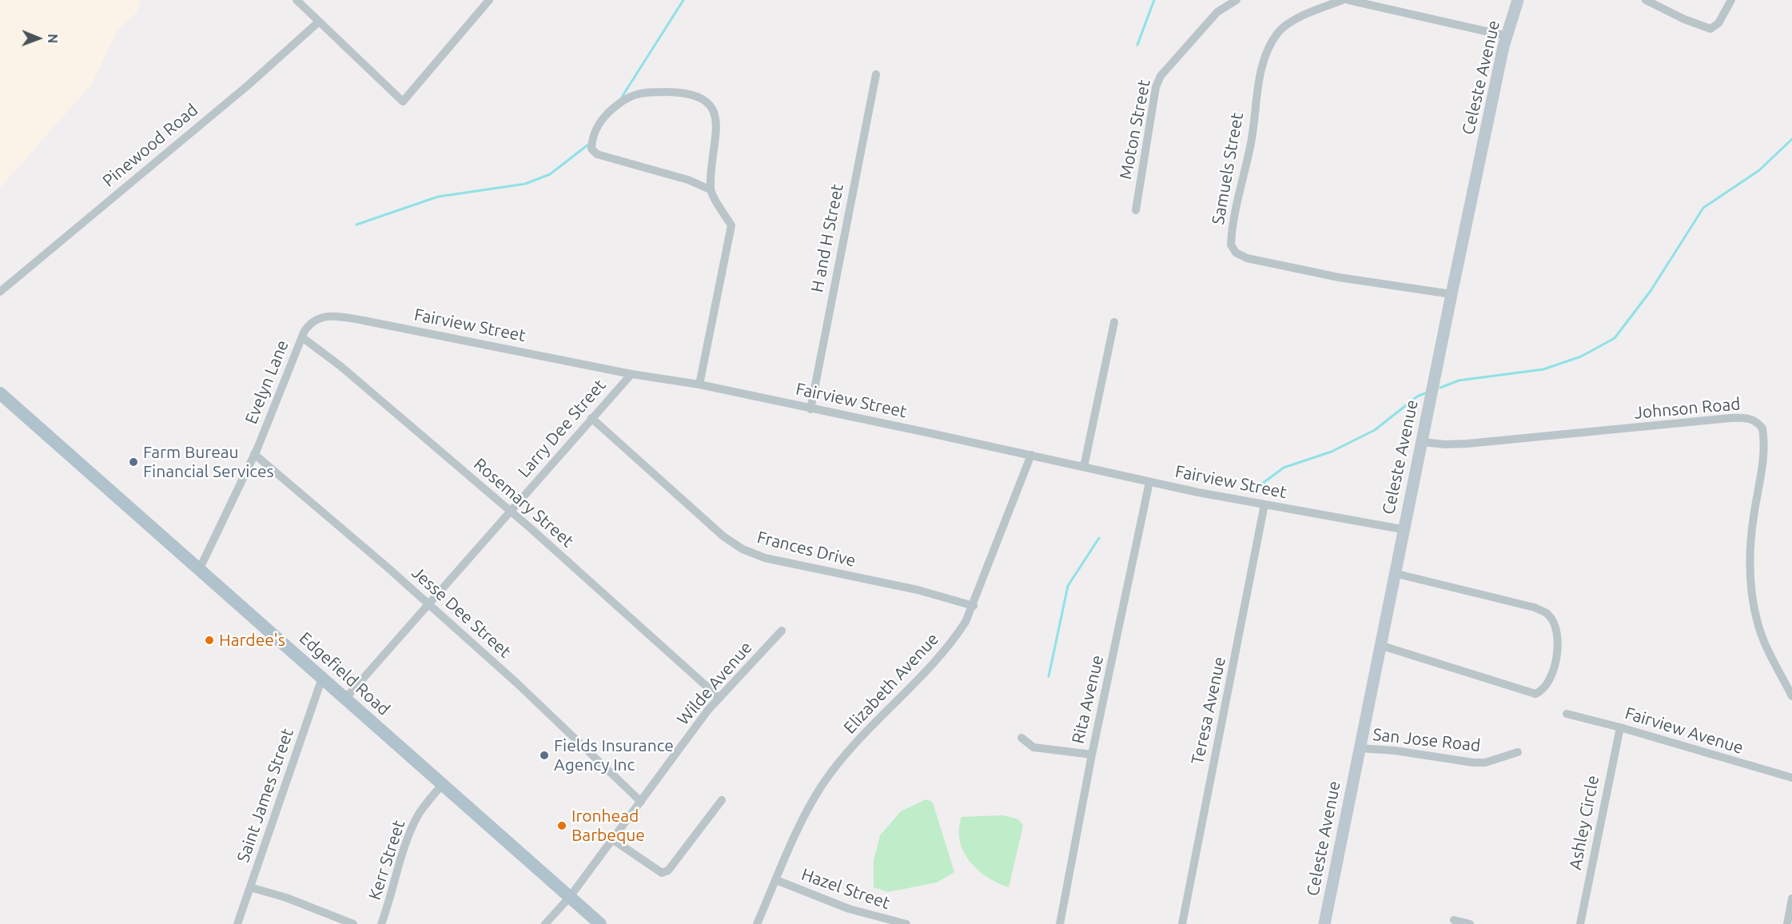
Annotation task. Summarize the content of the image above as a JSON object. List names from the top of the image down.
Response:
{
  "streets": {
    "main road": ["Edgefield Road"],
    "street": [
      "Celeste Avenue",
      "Moton Street",
      "Pinewood Road",
      "Samuels Street",
      "H and H Street",
      "Fairview Street",
      "Evelyn Lane",
      "Johnson Road",
      "Larry Dee Street",
      "Rosemary Street",
      "Frances Drive",
      "Jesse Dee Street",
      "Wilde Avenue",
      "Elizabeth Avenue",
      "Rita Avenue",
      "Teresa Avenue",
      "Fairview Avenue",
      "San Jose Road",
      "Saint James Street",
      "Ashley Circle",
      "Kerr Street",
      "Hazel Street"
    ]
  },
  "crossings": [
    ["Celeste Avenue", "Samuels Street"],
    ["Celeste Avenue", "Fairview Street"],
    ["Celeste Avenue", "Johnson Road"],
    ["Celeste Avenue", "San Jose Road"],
    ["H and H Street", "Fairview Street"],
    ["Fairview Street", "Evelyn Lane"],
    ["Fairview Street", "Larry Dee Street"],
    ["Fairview Street", "Rosemary Street"],
    ["Fairview Street", "Elizabeth Avenue"],
    ["Fairview Street", "Rita Avenue"],
    ["Fairview Street", "Teresa Avenue"],
    ["Evelyn Lane", "Rosemary Street"],
    ["Evelyn Lane", "Jesse Dee Street"],
    ["Evelyn Lane", "Edgefield Road"],
    ["Larry Dee Street", "Rosemary Street"],
    ["Larry Dee Street", "Frances Drive"],
    ["Larry Dee Street", "Jesse Dee Street"],
    ["Larry Dee Street", "Edgefield Road"],
    ["Rosemary Street", "Wilde Avenue"],
    ["Frances Drive", "Elizabeth Avenue"],
    ["Jesse Dee Street", "Wilde Avenue"],
    ["Edgefield Road", "Wilde Avenue"],
    ["Edgefield Road", "Saint James Street"],
    ["Edgefield Road", "Kerr Street"],
    ["Elizabeth Avenue", "Hazel Street"],
    ["Fairview Avenue", "Ashley Circle"]
  ],
  "places": [
    "Farm Bureau Financial Services",
    "Hardee's",
    "Fields Insurance Agency Inc",
    "Ironhead Barbeque"
  ],
  "north": "right"
}
